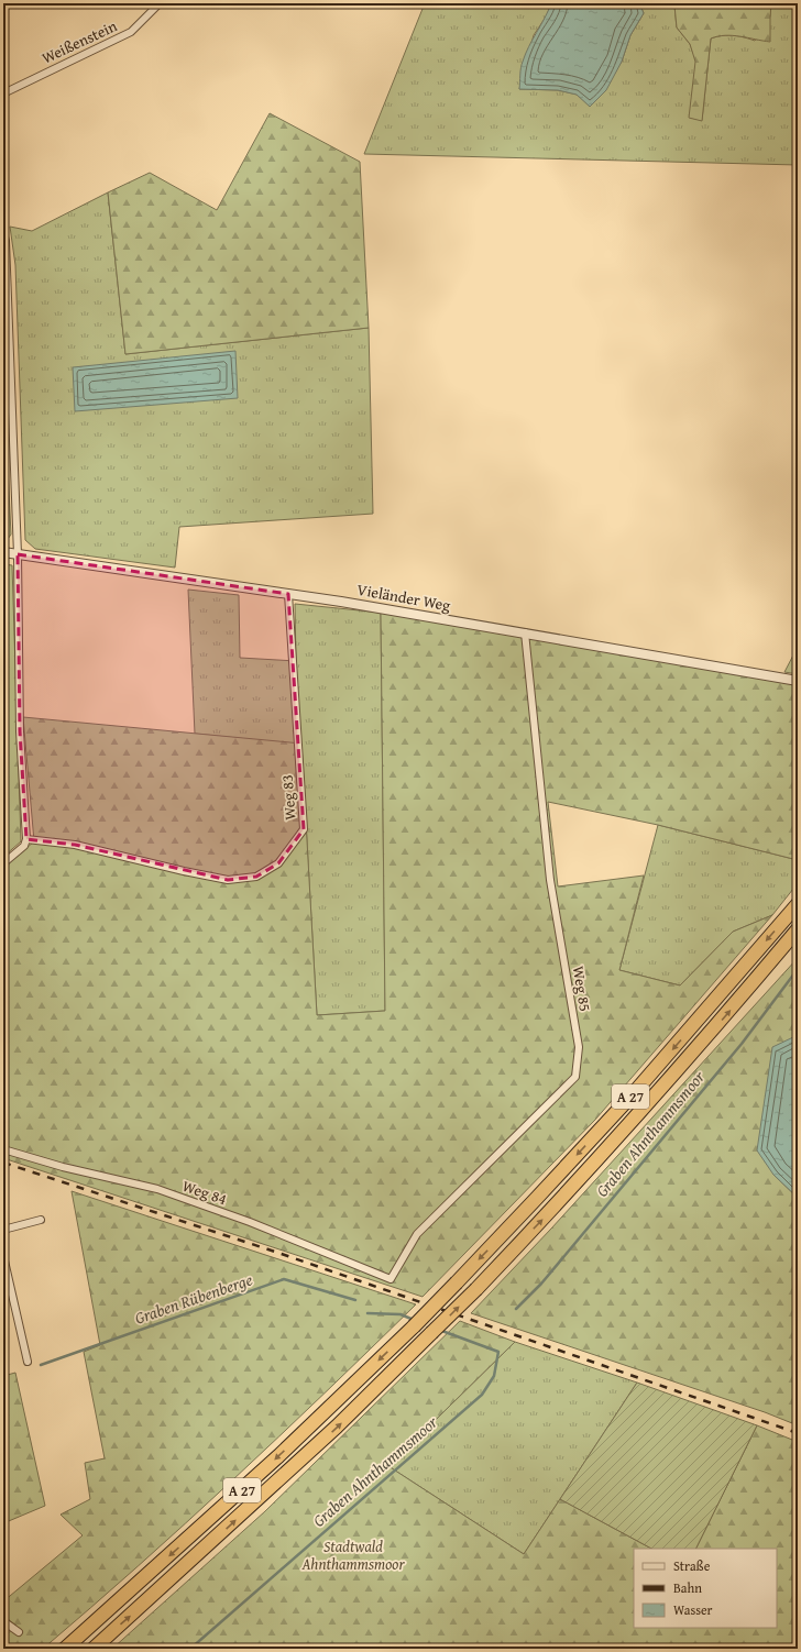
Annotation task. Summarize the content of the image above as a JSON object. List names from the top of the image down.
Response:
{
  "streets": {
    "highway": ["A 27"],
    "street": [
      "Weißenstein",
      "Vieländer Weg",
      "Weg 83",
      "Weg 85",
      "Weg 84"
    ]
  },
  "crossings": [
    ["Vieländer Weg", "Weg 83"],
    ["Vieländer Weg", "Weg 85"],
    ["Weg 85", "Weg 84"]
  ],
  "water": ["Graben Ahnthammsmoor", "Graben Rübenberge"],
  "parks": ["Stadtwald Ahnthammsmoor"],
  "legend": ["Straße", "Bahn", "Wasser"]
}
